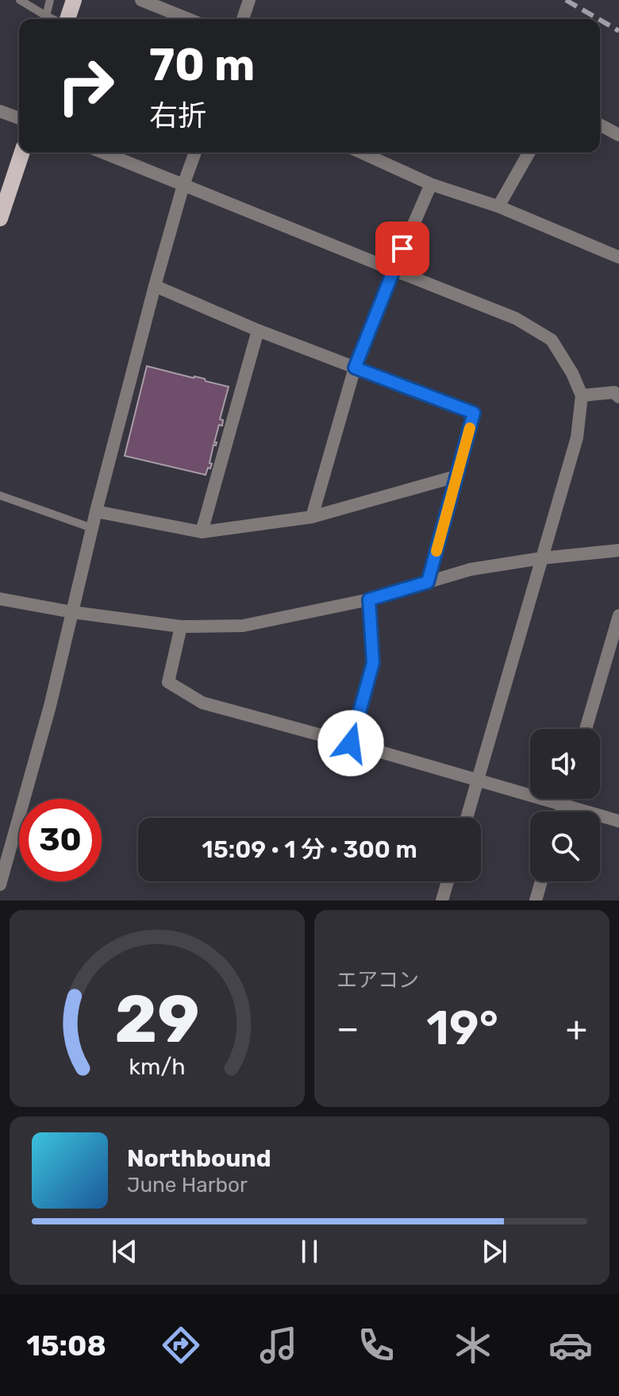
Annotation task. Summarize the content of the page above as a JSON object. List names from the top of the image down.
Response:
{
  "page": {
    "turn": ["70 m", "右折"],
    "limit": "30",
    "trip": "15:09 · 1 分 · 300 m",
    "tile": "エアコン",
    "heat": ["−", "19°", "+"],
    "song": ["Northbound", "June Harbor"],
    "tabs": "15:08",
    "gauge": ["29", "km/h"]
  }
}
